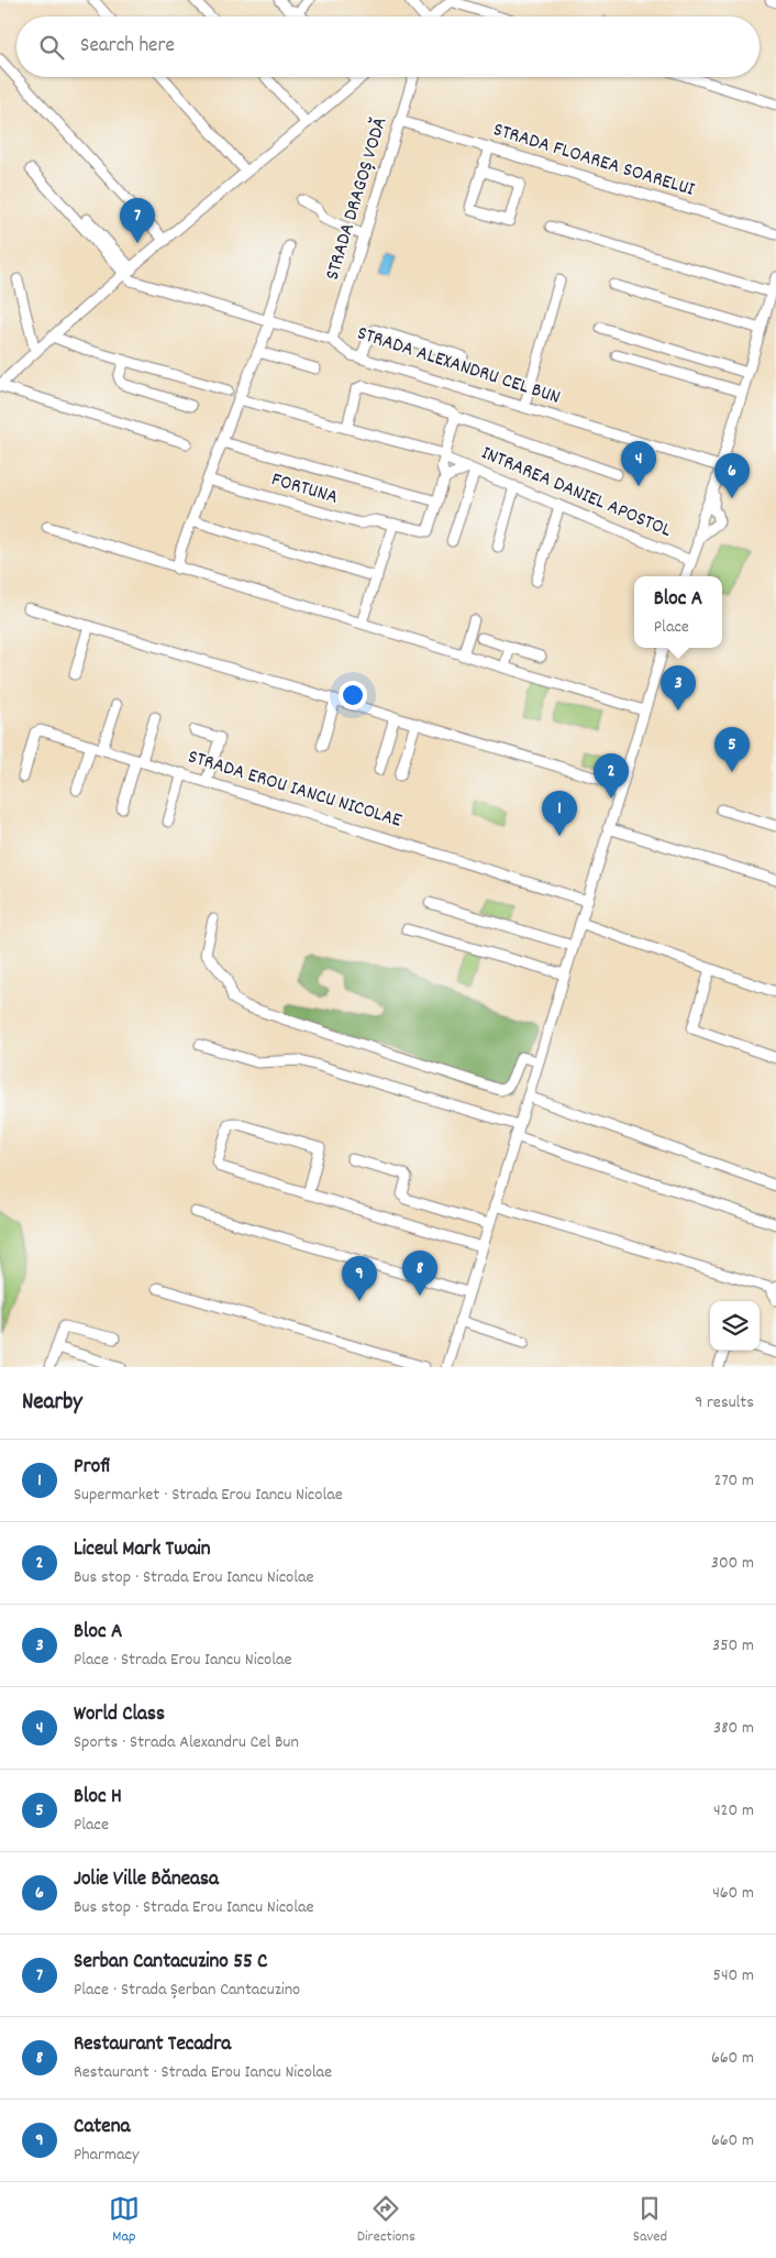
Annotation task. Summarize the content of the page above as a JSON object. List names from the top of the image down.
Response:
{
  "streets": {
    "street": [
      "STRADA FLOAREA SOARELUI",
      "STRADA DRAGOȘ VODĂ",
      "STRADA ALEXANDRU CEL BUN",
      "FORTUNA",
      "INTRAREA DANIEL APOSTOL",
      "STRADA EROU IANCU NICOLAE"
    ]
  },
  "crossings": [
    ["STRADA FLOAREA SOARELUI", "STRADA DRAGOȘ VODĂ"],
    ["STRADA DRAGOȘ VODĂ", "STRADA ALEXANDRU CEL BUN"]
  ],
  "page": {
    "search": "Search here",
    "pins": [
      "7",
      "4",
      "6",
      "3",
      "5",
      "2",
      "1",
      "8",
      "9"
    ],
    "popup": ["Bloc A", "Place"],
    "heading": ["Nearby", "9 results"],
    "list": [
      {
        "mark": "1",
        "name": "Profi",
        "note": "Supermarket · Strada Erou Iancu Nicolae",
        "value": "270 m"
      },
      {
        "mark": "2",
        "name": "Liceul Mark Twain",
        "note": "Bus stop · Strada Erou Iancu Nicolae",
        "value": "300 m"
      },
      {
        "mark": "3",
        "name": "Bloc A",
        "note": "Place · Strada Erou Iancu Nicolae",
        "value": "350 m"
      },
      {
        "mark": "4",
        "name": "World Class",
        "note": "Sports · Strada Alexandru Cel Bun",
        "value": "380 m"
      },
      {
        "mark": "5",
        "name": "Bloc H",
        "note": "Place",
        "value": "420 m"
      },
      {
        "mark": "6",
        "name": "Jolie Ville Băneasa",
        "note": "Bus stop · Strada Erou Iancu Nicolae",
        "value": "460 m"
      },
      {
        "mark": "7",
        "name": "Serban Cantacuzino 55 C",
        "note": "Place · Strada Șerban Cantacuzino",
        "value": "540 m"
      },
      {
        "mark": "8",
        "name": "Restaurant Tecadra",
        "note": "Restaurant · Strada Erou Iancu Nicolae",
        "value": "660 m"
      },
      {
        "mark": "9",
        "name": "Catena",
        "note": "Pharmacy",
        "value": "660 m"
      }
    ],
    "nav": ["Map", "Directions", "Saved"]
  }
}
